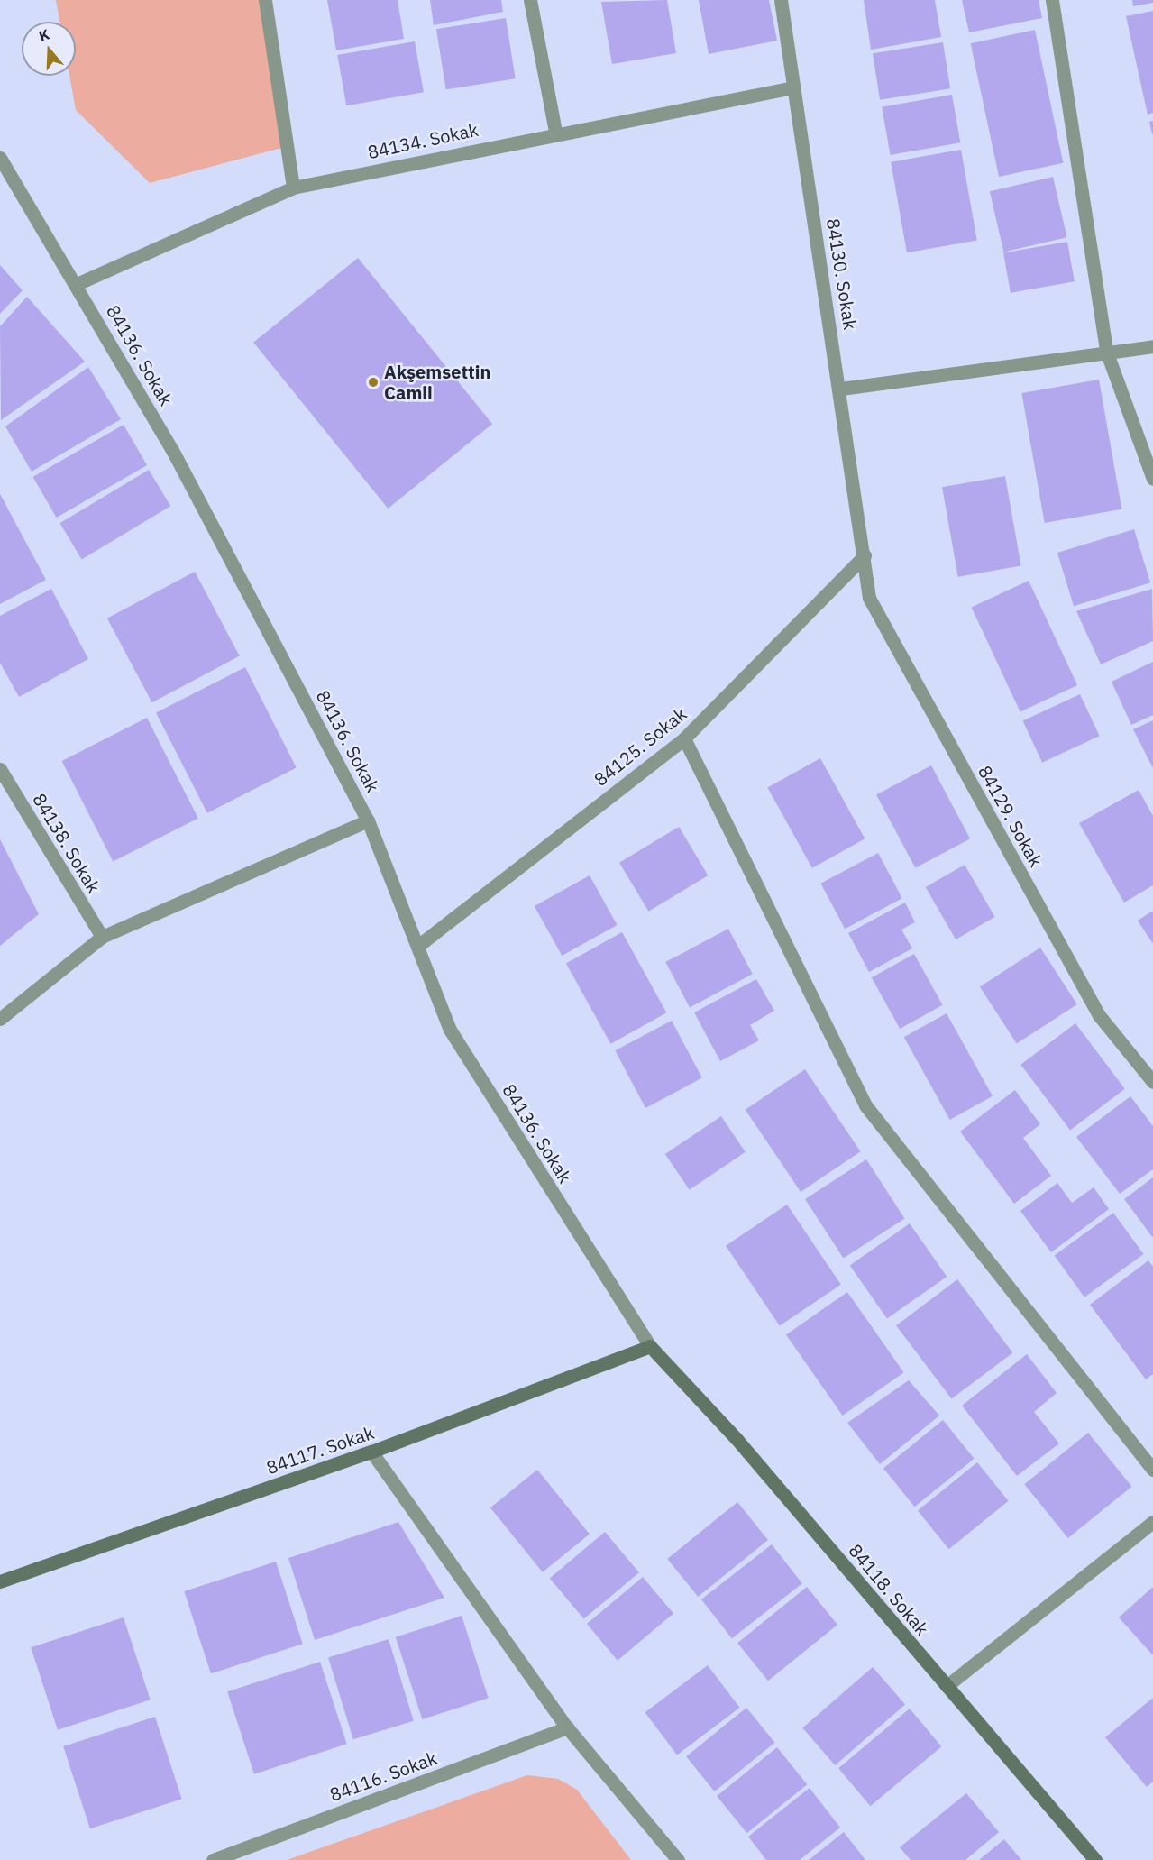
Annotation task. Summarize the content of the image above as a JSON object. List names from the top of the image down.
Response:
{
  "streets": {
    "main road": ["84117. Sokak", "84118. Sokak"],
    "street": [
      "84134. Sokak",
      "84130. Sokak",
      "84136. Sokak",
      "84125. Sokak",
      "84129. Sokak",
      "84138. Sokak",
      "84116. Sokak"
    ]
  },
  "crossings": [
    ["84134. Sokak", "84130. Sokak"],
    ["84134. Sokak", "84136. Sokak"],
    ["84130. Sokak", "84125. Sokak"],
    ["84130. Sokak", "84129. Sokak"],
    ["84136. Sokak", "84125. Sokak"],
    ["84136. Sokak", "84117. Sokak"],
    ["84136. Sokak", "84118. Sokak"],
    ["84125. Sokak", "84129. Sokak"],
    ["84117. Sokak", "84118. Sokak"]
  ],
  "places": ["Akşemsettin Camii"],
  "north": "top"
}
